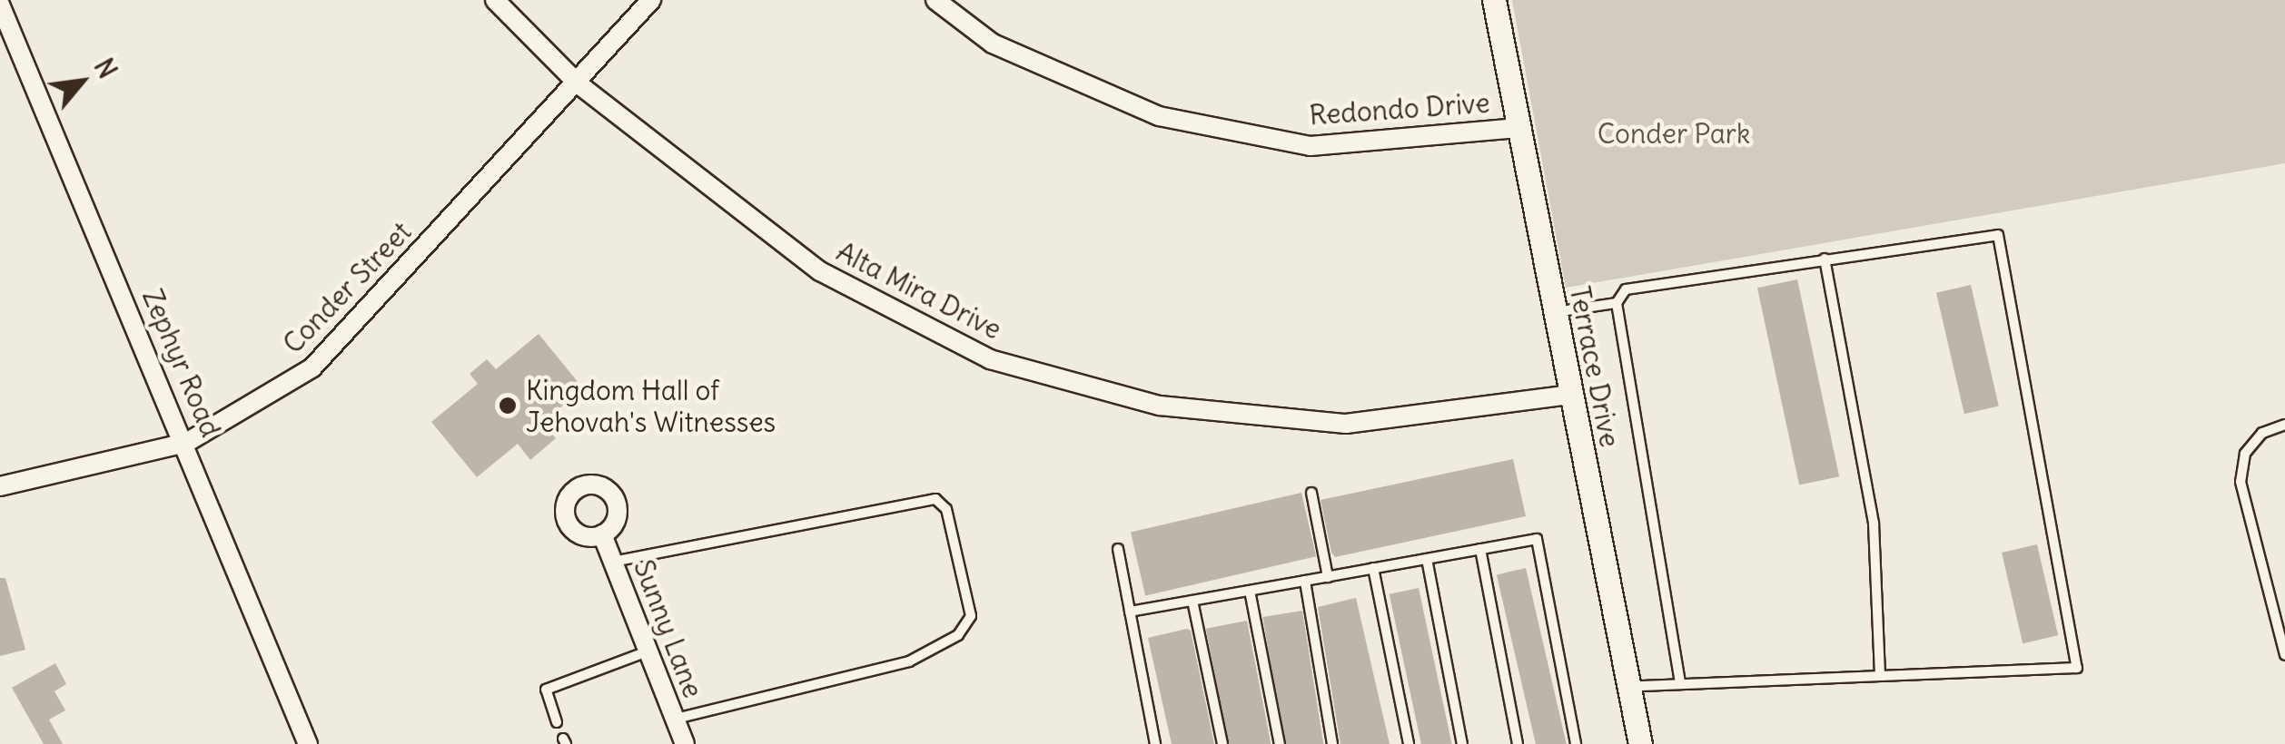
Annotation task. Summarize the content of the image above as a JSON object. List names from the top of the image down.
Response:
{
  "streets": {
    "street": [
      "Redondo Drive",
      "Conder Street",
      "Alta Mira Drive",
      "Zephyr Road",
      "Terrace Drive",
      "Sunny Lane"
    ]
  },
  "crossings": [
    ["Redondo Drive", "Terrace Drive"],
    ["Conder Street", "Alta Mira Drive"],
    ["Conder Street", "Zephyr Road"],
    ["Alta Mira Drive", "Terrace Drive"]
  ],
  "parks": ["Conder Park"],
  "places": ["Kingdom Hall of Jehovah's Witnesses"],
  "north": "top right"
}
